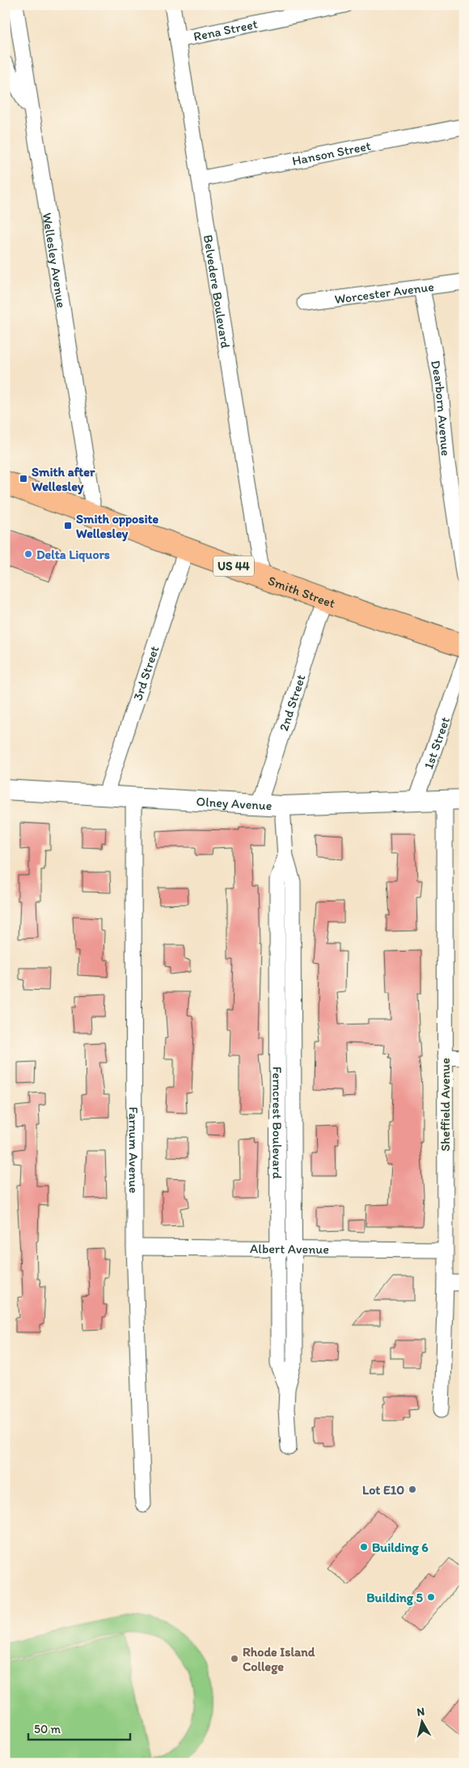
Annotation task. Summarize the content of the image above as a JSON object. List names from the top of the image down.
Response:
{
  "streets": {
    "main road": ["US 44", "Smith Street"],
    "street": [
      "Rena Street",
      "Hanson Street",
      "Wellesley Avenue",
      "Belvedere Boulevard",
      "Worcester Avenue",
      "Dearborn Avenue",
      "3rd Street",
      "2nd Street",
      "1st Street",
      "Olney Avenue",
      "Sheffield Avenue",
      "Ferncrest Boulevard",
      "Farnum Avenue",
      "Albert Avenue"
    ]
  },
  "crossings": [
    ["Rena Street", "Belvedere Boulevard"],
    ["Hanson Street", "Belvedere Boulevard"],
    ["Wellesley Avenue", "Smith Street"],
    ["Belvedere Boulevard", "Smith Street"],
    ["Worcester Avenue", "Dearborn Avenue"],
    ["Smith Street", "3rd Street"],
    ["Smith Street", "2nd Street"],
    ["3rd Street", "Olney Avenue"],
    ["2nd Street", "Olney Avenue"],
    ["1st Street", "Olney Avenue"],
    ["Olney Avenue", "Sheffield Avenue"],
    ["Olney Avenue", "Ferncrest Boulevard"],
    ["Olney Avenue", "Farnum Avenue"],
    ["Sheffield Avenue", "Albert Avenue"],
    ["Ferncrest Boulevard", "Albert Avenue"],
    ["Farnum Avenue", "Albert Avenue"]
  ],
  "places": {
    "transit": ["Smith after Wellesley", "Smith opposite Wellesley"],
    "other": [
      "Delta Liquors",
      "Lot E10",
      "Building 6",
      "Building 5",
      "Rhode Island College"
    ]
  },
  "scale_bar": "50 m",
  "north": "top"
}
